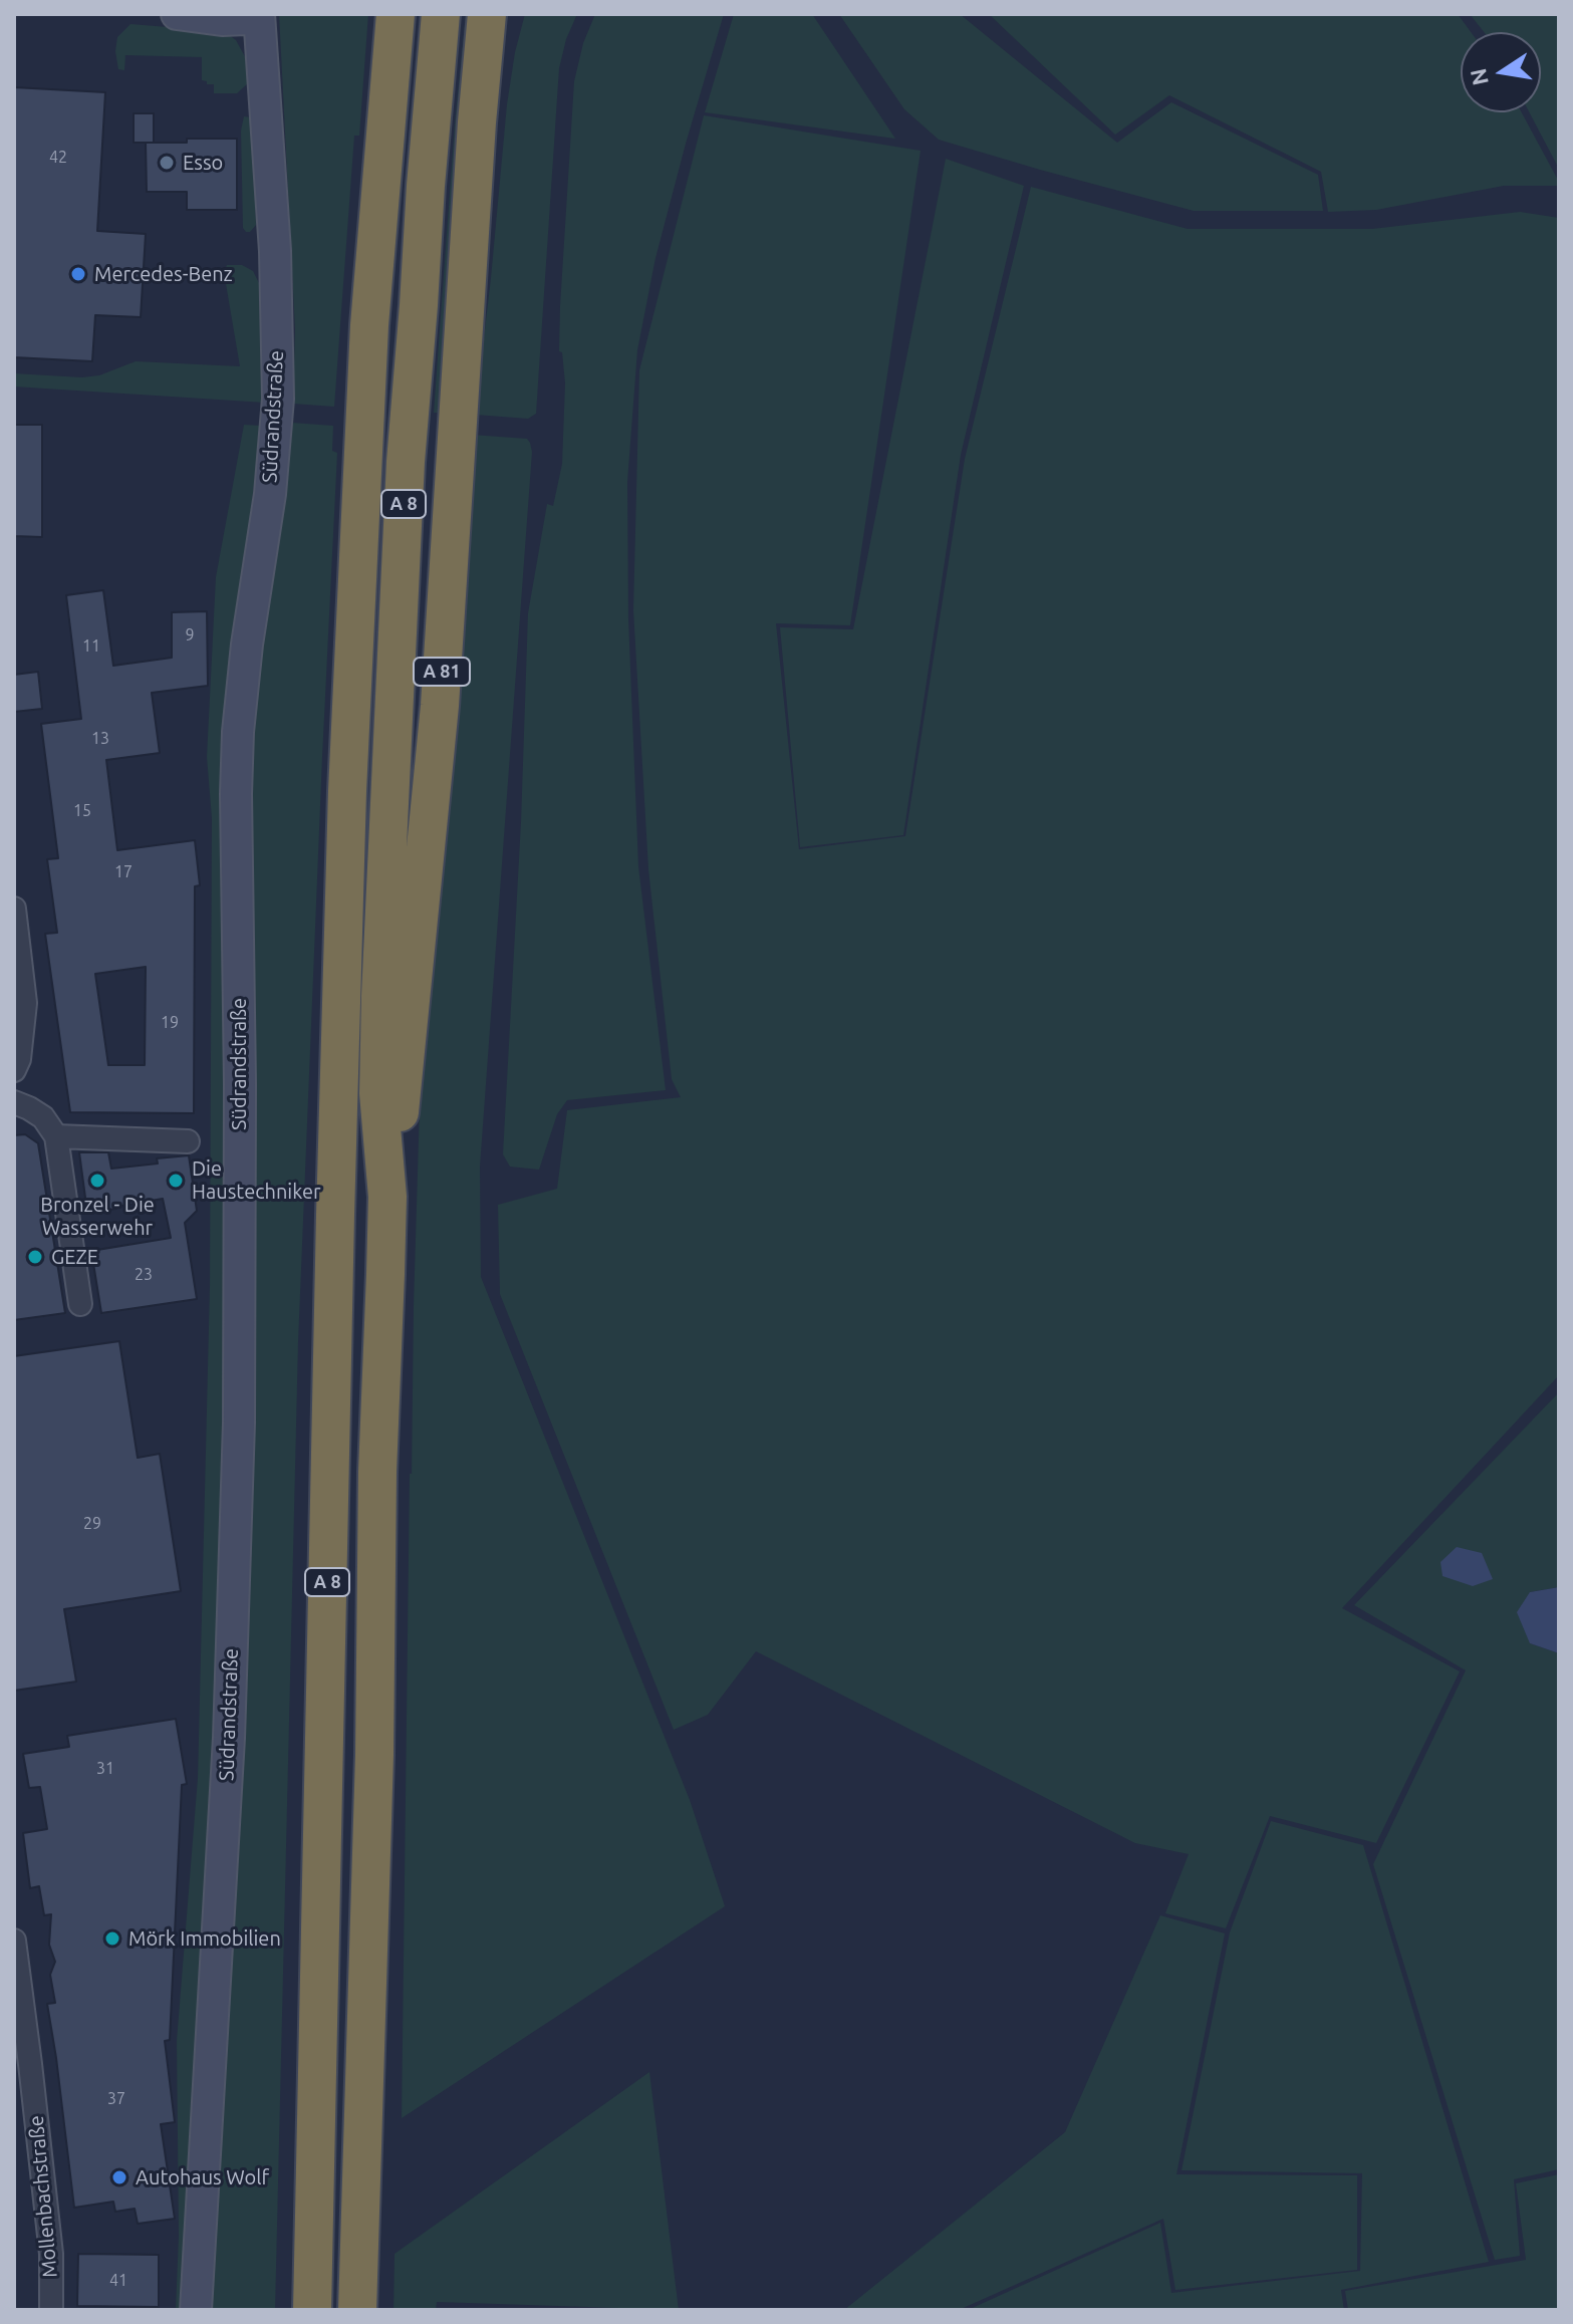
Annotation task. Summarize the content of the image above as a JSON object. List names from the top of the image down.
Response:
{
  "streets": {
    "highway": ["A 8", "A 81"],
    "main road": ["Südrandstraße"],
    "street": ["Mollenbachstraße"]
  },
  "crossings": [
    ["A 8", "A 81"]
  ],
  "places": [
    "Esso",
    "Mercedes-Benz",
    "Bronzel - Die Wasserwehr",
    "Die Haustechniker",
    "GEZE",
    "Mörk Immobilien",
    "Autohaus Wolf"
  ],
  "house_numbers": [
    "42",
    "9",
    "11",
    "13",
    "15",
    "17",
    "19",
    "23",
    "29",
    "31",
    "37",
    "41"
  ],
  "north": "left"
}
